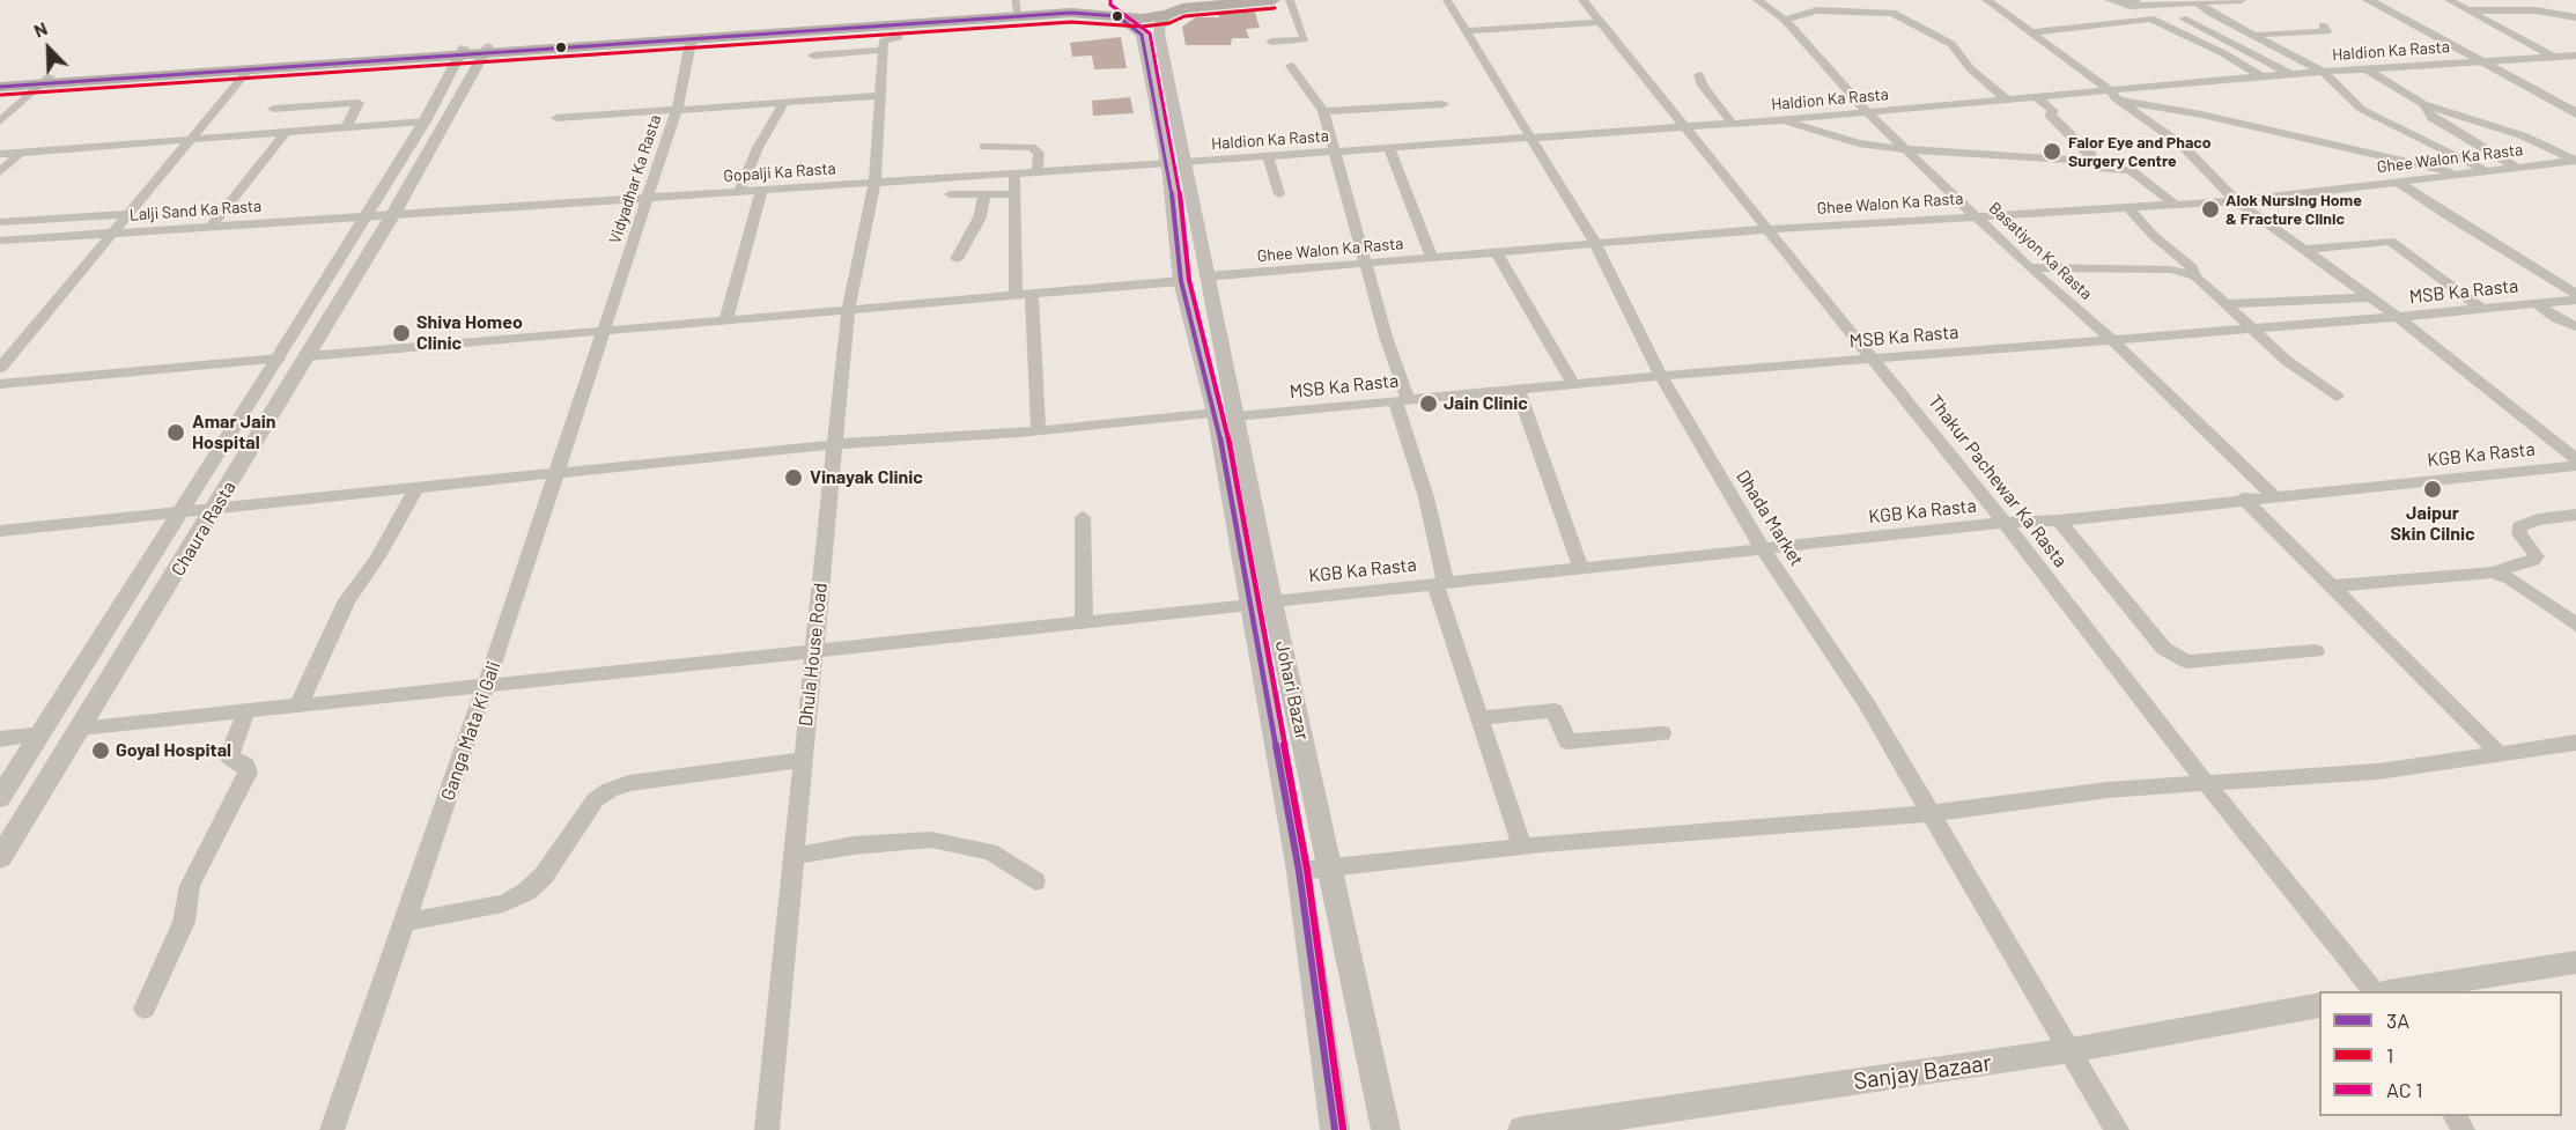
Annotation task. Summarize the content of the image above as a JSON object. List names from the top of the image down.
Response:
{
  "streets": {
    "street": [
      "Haldion Ka Rasta",
      "Ghee Walon Ka Rasta",
      "Gopalji Ka Rasta",
      "Vidyadhar Ka Rasta",
      "Lalji Sand Ka Rasta",
      "Basatiyon Ka Rasta",
      "MSB Ka Rasta",
      "KGB Ka Rasta",
      "Thakur Pachewar Ka Rasta",
      "Dhada Market",
      "Chaura Rasta",
      "Dhula House Road",
      "Johari Bazar",
      "Ganga Mata Ki Gali",
      "Sanjay Bazaar"
    ]
  },
  "crossings": [
    ["Haldion Ka Rasta", "Gopalji Ka Rasta"],
    ["Haldion Ka Rasta", "Basatiyon Ka Rasta"],
    ["Haldion Ka Rasta", "Thakur Pachewar Ka Rasta"],
    ["Haldion Ka Rasta", "Dhada Market"],
    ["Haldion Ka Rasta", "Johari Bazar"],
    ["Ghee Walon Ka Rasta", "Basatiyon Ka Rasta"],
    ["Ghee Walon Ka Rasta", "Thakur Pachewar Ka Rasta"],
    ["Ghee Walon Ka Rasta", "Dhada Market"],
    ["Ghee Walon Ka Rasta", "Johari Bazar"],
    ["Gopalji Ka Rasta", "Vidyadhar Ka Rasta"],
    ["Gopalji Ka Rasta", "Lalji Sand Ka Rasta"],
    ["Gopalji Ka Rasta", "Chaura Rasta"],
    ["Gopalji Ka Rasta", "Dhula House Road"],
    ["Gopalji Ka Rasta", "Johari Bazar"],
    ["Vidyadhar Ka Rasta", "Ganga Mata Ki Gali"],
    ["Lalji Sand Ka Rasta", "Chaura Rasta"],
    ["Basatiyon Ka Rasta", "MSB Ka Rasta"],
    ["Basatiyon Ka Rasta", "KGB Ka Rasta"],
    ["MSB Ka Rasta", "Thakur Pachewar Ka Rasta"],
    ["MSB Ka Rasta", "Dhada Market"],
    ["MSB Ka Rasta", "Chaura Rasta"],
    ["MSB Ka Rasta", "Dhula House Road"],
    ["MSB Ka Rasta", "Johari Bazar"],
    ["MSB Ka Rasta", "Ganga Mata Ki Gali"],
    ["KGB Ka Rasta", "Thakur Pachewar Ka Rasta"],
    ["KGB Ka Rasta", "Dhada Market"],
    ["KGB Ka Rasta", "Johari Bazar"],
    ["Dhada Market", "Sanjay Bazaar"]
  ],
  "places": [
    "Falor Eye and Phaco Surgery Centre",
    "Alok Nursing Home & Fracture Clinic",
    "Shiva Homeo Clinic",
    "Jain Clinic",
    "Amar Jain Hospital",
    "Vinayak Clinic",
    "Jaipur Skin Cilnic",
    "Goyal Hospital"
  ],
  "lines": ["transit line 1", "transit line 3A"],
  "legend": ["3A", "1", "AC 1"],
  "north": "top left"
}
